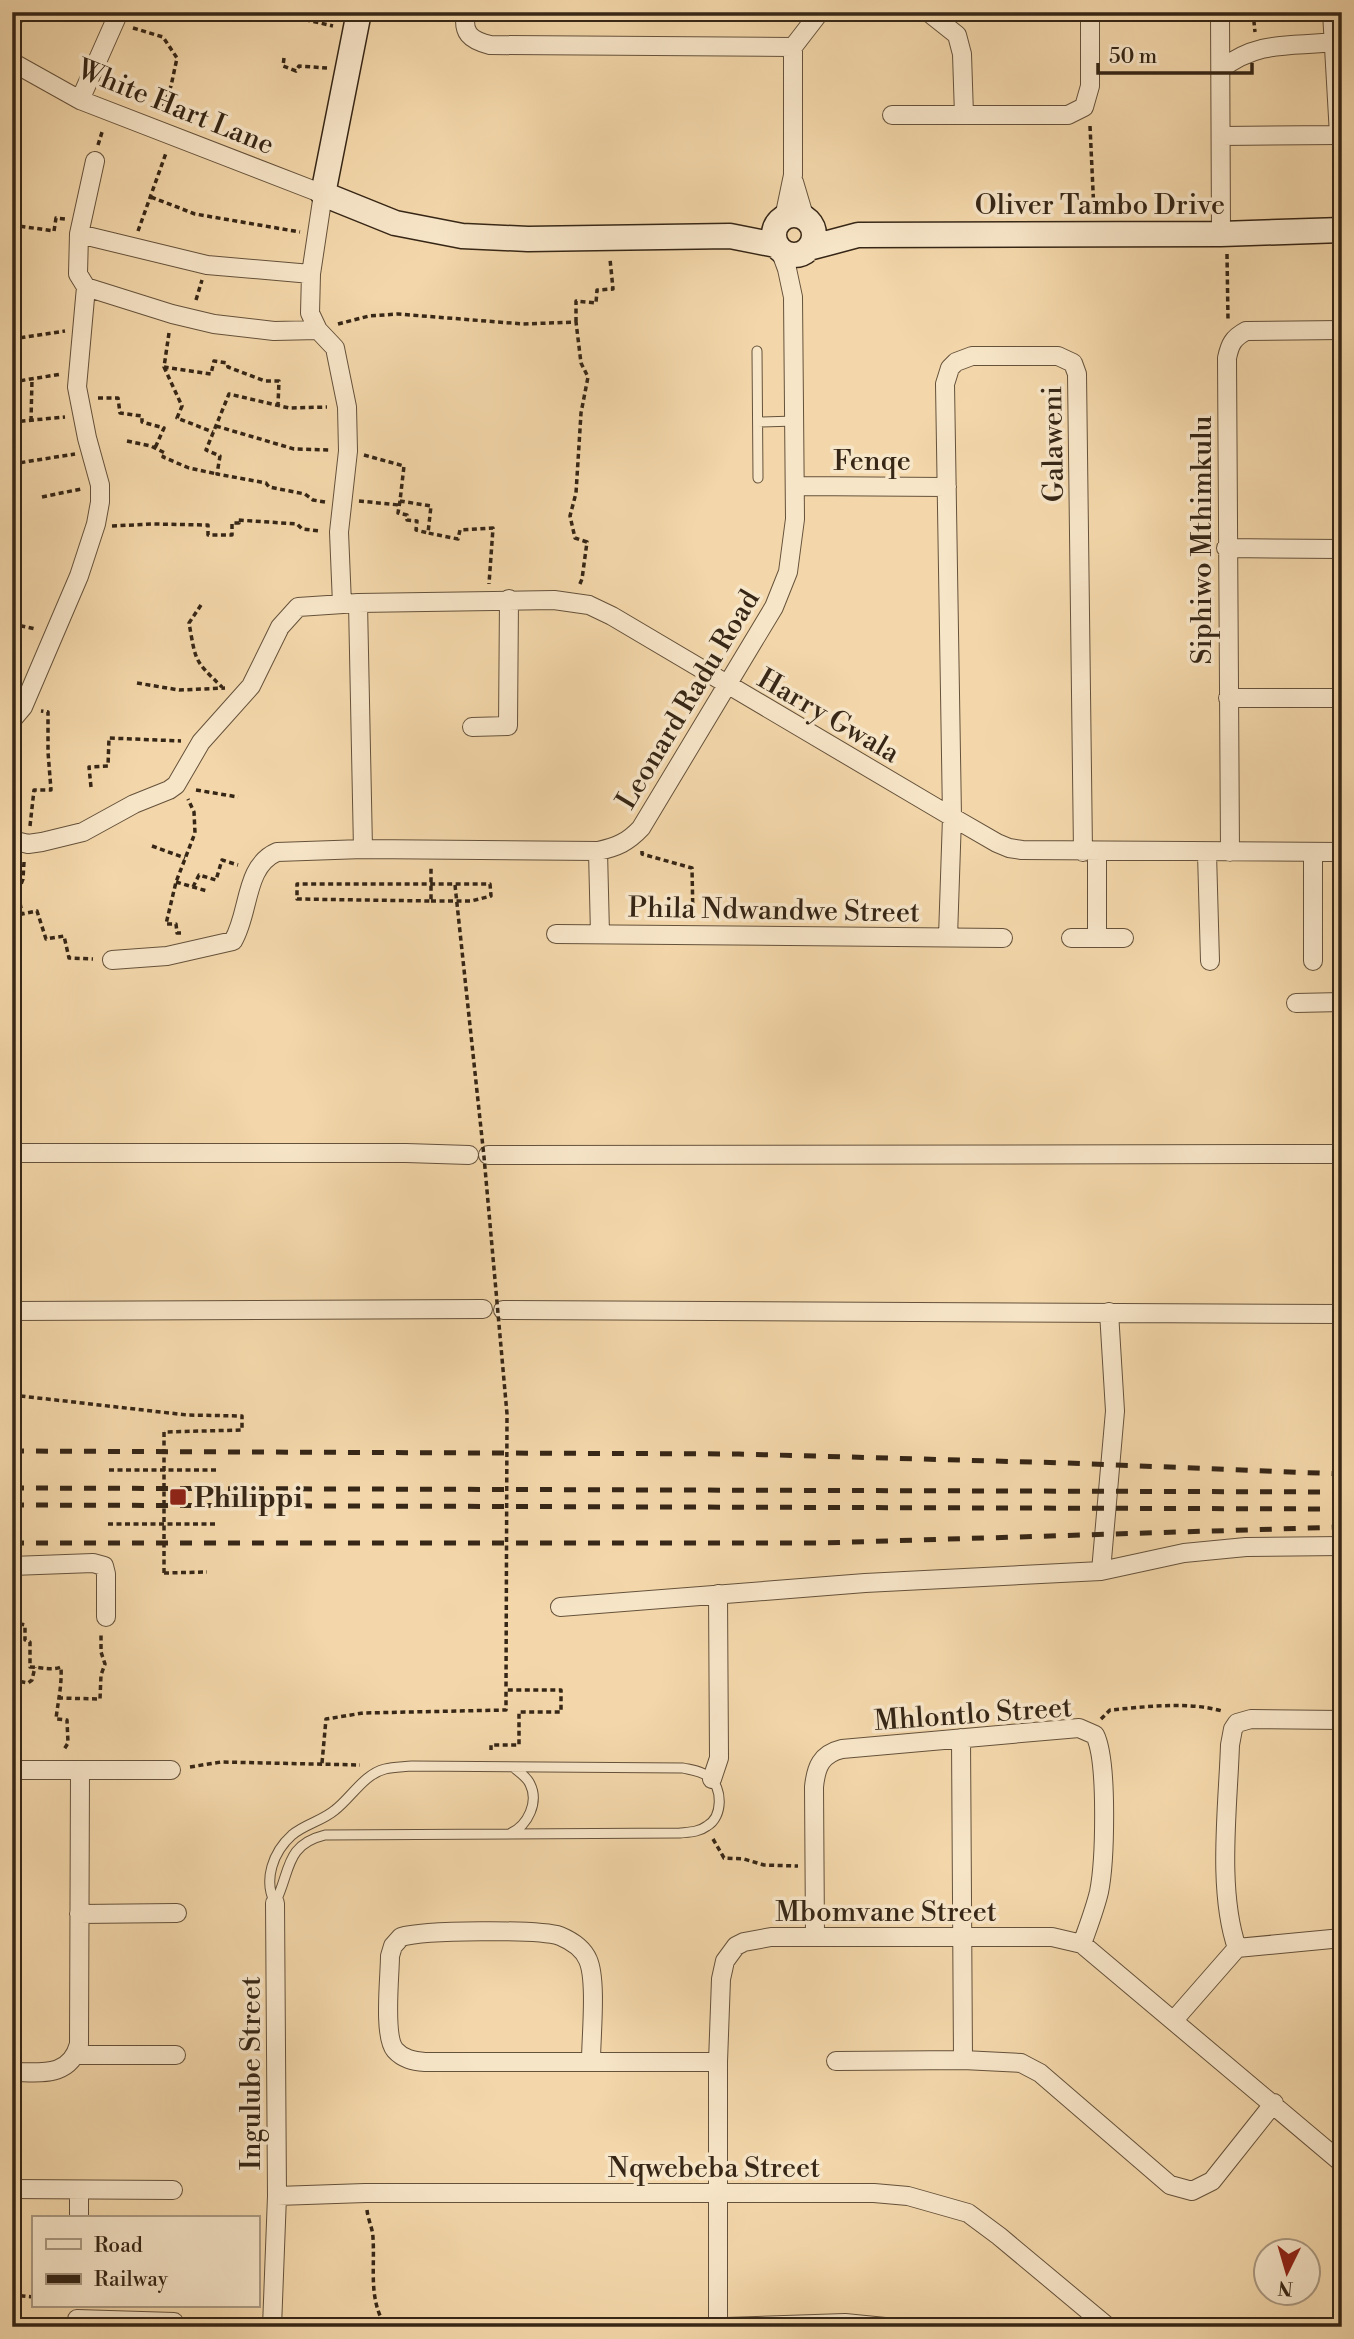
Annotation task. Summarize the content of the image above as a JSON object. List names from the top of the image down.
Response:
{
  "streets": {
    "street": [
      "White Hart Lane",
      "Oliver Tambo Drive",
      "Galaweni",
      "Fenqe",
      "Siphiwo Mthimkulu",
      "Leonard Radu Road",
      "Harry Gwala",
      "Phila Ndwandwe Street",
      "Mhlontlo Street",
      "Mbomvane Street",
      "Ingulube Street",
      "Nqwebeba Street"
    ]
  },
  "crossings": [
    ["White Hart Lane", "Oliver Tambo Drive"],
    ["Oliver Tambo Drive", "Leonard Radu Road"],
    ["Galaweni", "Fenqe"],
    ["Galaweni", "Harry Gwala"],
    ["Galaweni", "Phila Ndwandwe Street"],
    ["Fenqe", "Leonard Radu Road"],
    ["Siphiwo Mthimkulu", "Harry Gwala"],
    ["Leonard Radu Road", "Harry Gwala"],
    ["Leonard Radu Road", "Phila Ndwandwe Street"],
    ["Harry Gwala", "Phila Ndwandwe Street"],
    ["Mhlontlo Street", "Mbomvane Street"],
    ["Mbomvane Street", "Nqwebeba Street"],
    ["Ingulube Street", "Nqwebeba Street"]
  ],
  "places": {
    "transit": ["Philippi"]
  },
  "legend": ["Road", "Railway"],
  "scale_bar": "50 m",
  "north": "bottom"
}
